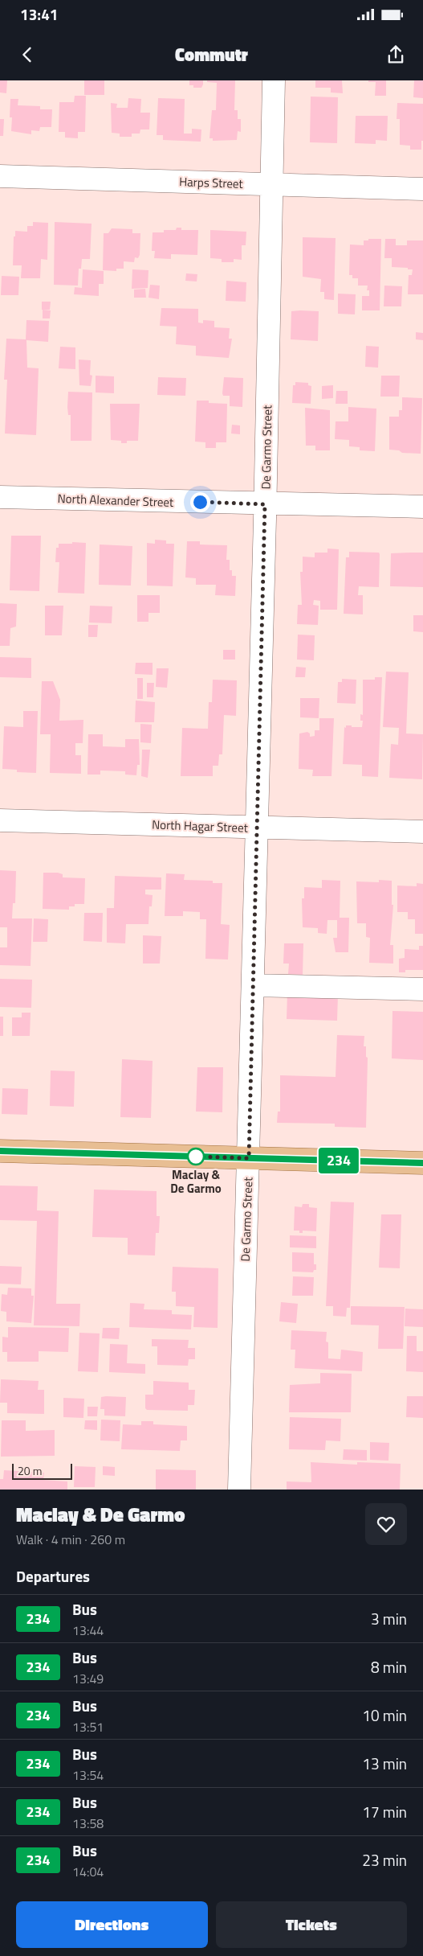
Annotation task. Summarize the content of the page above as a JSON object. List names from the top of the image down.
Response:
{
  "streets": {
    "street": [
      "Harps Street",
      "De Garmo Street",
      "North Alexander Street",
      "North Hagar Street"
    ]
  },
  "crossings": [
    ["Harps Street", "De Garmo Street"],
    ["De Garmo Street", "North Alexander Street"],
    ["De Garmo Street", "North Hagar Street"]
  ],
  "places": ["Maclay & De Garmo"],
  "lines": ["bus line 234"],
  "scale_bar": "20 m",
  "page": {
    "status": "13:41",
    "header": "Commutr",
    "on_map": "234",
    "scale": "20 m",
    "heading": [
      ["Maclay & De Garmo", "Walk · 4 min · 260 m"],
      "Departures"
    ],
    "list": [
      {
        "mark": "234",
        "name": "Bus",
        "note": "13:44",
        "value": "3 min"
      },
      {
        "mark": "234",
        "name": "Bus",
        "note": "13:49",
        "value": "8 min"
      },
      {
        "mark": "234",
        "name": "Bus",
        "note": "13:51",
        "value": "10 min"
      },
      {
        "mark": "234",
        "name": "Bus",
        "note": "13:54",
        "value": "13 min"
      },
      {
        "mark": "234",
        "name": "Bus",
        "note": "13:58",
        "value": "17 min"
      },
      {
        "mark": "234",
        "name": "Bus",
        "note": "14:04",
        "value": "23 min"
      }
    ],
    "buttons": ["Directions", "Tickets"]
  }
}
